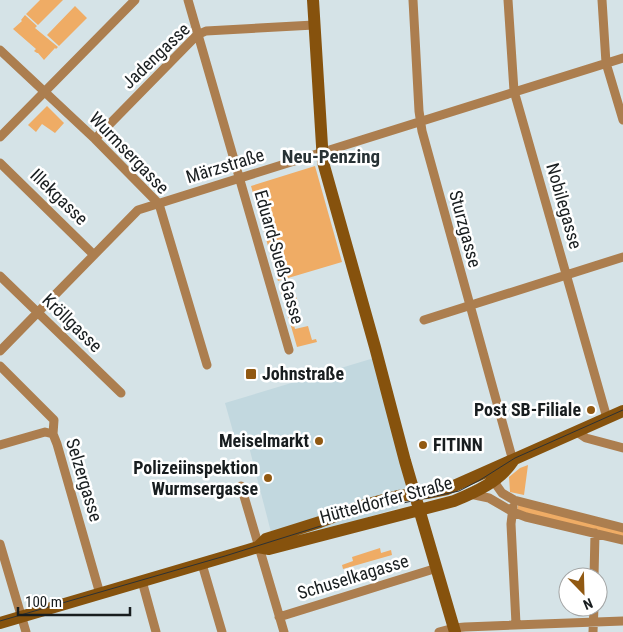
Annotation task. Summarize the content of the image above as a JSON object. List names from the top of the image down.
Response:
{
  "streets": {
    "main road": ["Hütteldorfer Straße"],
    "street": [
      "Jadengasse",
      "Wurmsergasse",
      "Märzstraße",
      "Illekgasse",
      "Nobilegasse",
      "Sturzgasse",
      "Eduard-Sueß-Gasse",
      "Kröllgasse",
      "Selzergasse",
      "Schuselkagasse"
    ]
  },
  "crossings": [
    ["Jadengasse", "Wurmsergasse"],
    ["Jadengasse", "Eduard-Sueß-Gasse"],
    ["Wurmsergasse", "Märzstraße"],
    ["Märzstraße", "Illekgasse"],
    ["Märzstraße", "Nobilegasse"],
    ["Märzstraße", "Sturzgasse"],
    ["Märzstraße", "Eduard-Sueß-Gasse"],
    ["Märzstraße", "Kröllgasse"],
    ["Nobilegasse", "Hütteldorfer Straße"],
    ["Sturzgasse", "Hütteldorfer Straße"],
    ["Selzergasse", "Hütteldorfer Straße"]
  ],
  "districts": ["Neu-Penzing"],
  "places": {
    "transit": ["Johnstraße"],
    "other": [
      "Post SB-Filiale",
      "Meiselmarkt",
      "FITINN",
      "Polizeiinspektion Wurmsergasse"
    ]
  },
  "scale_bar": "100 m",
  "north": "bottom right"
}
